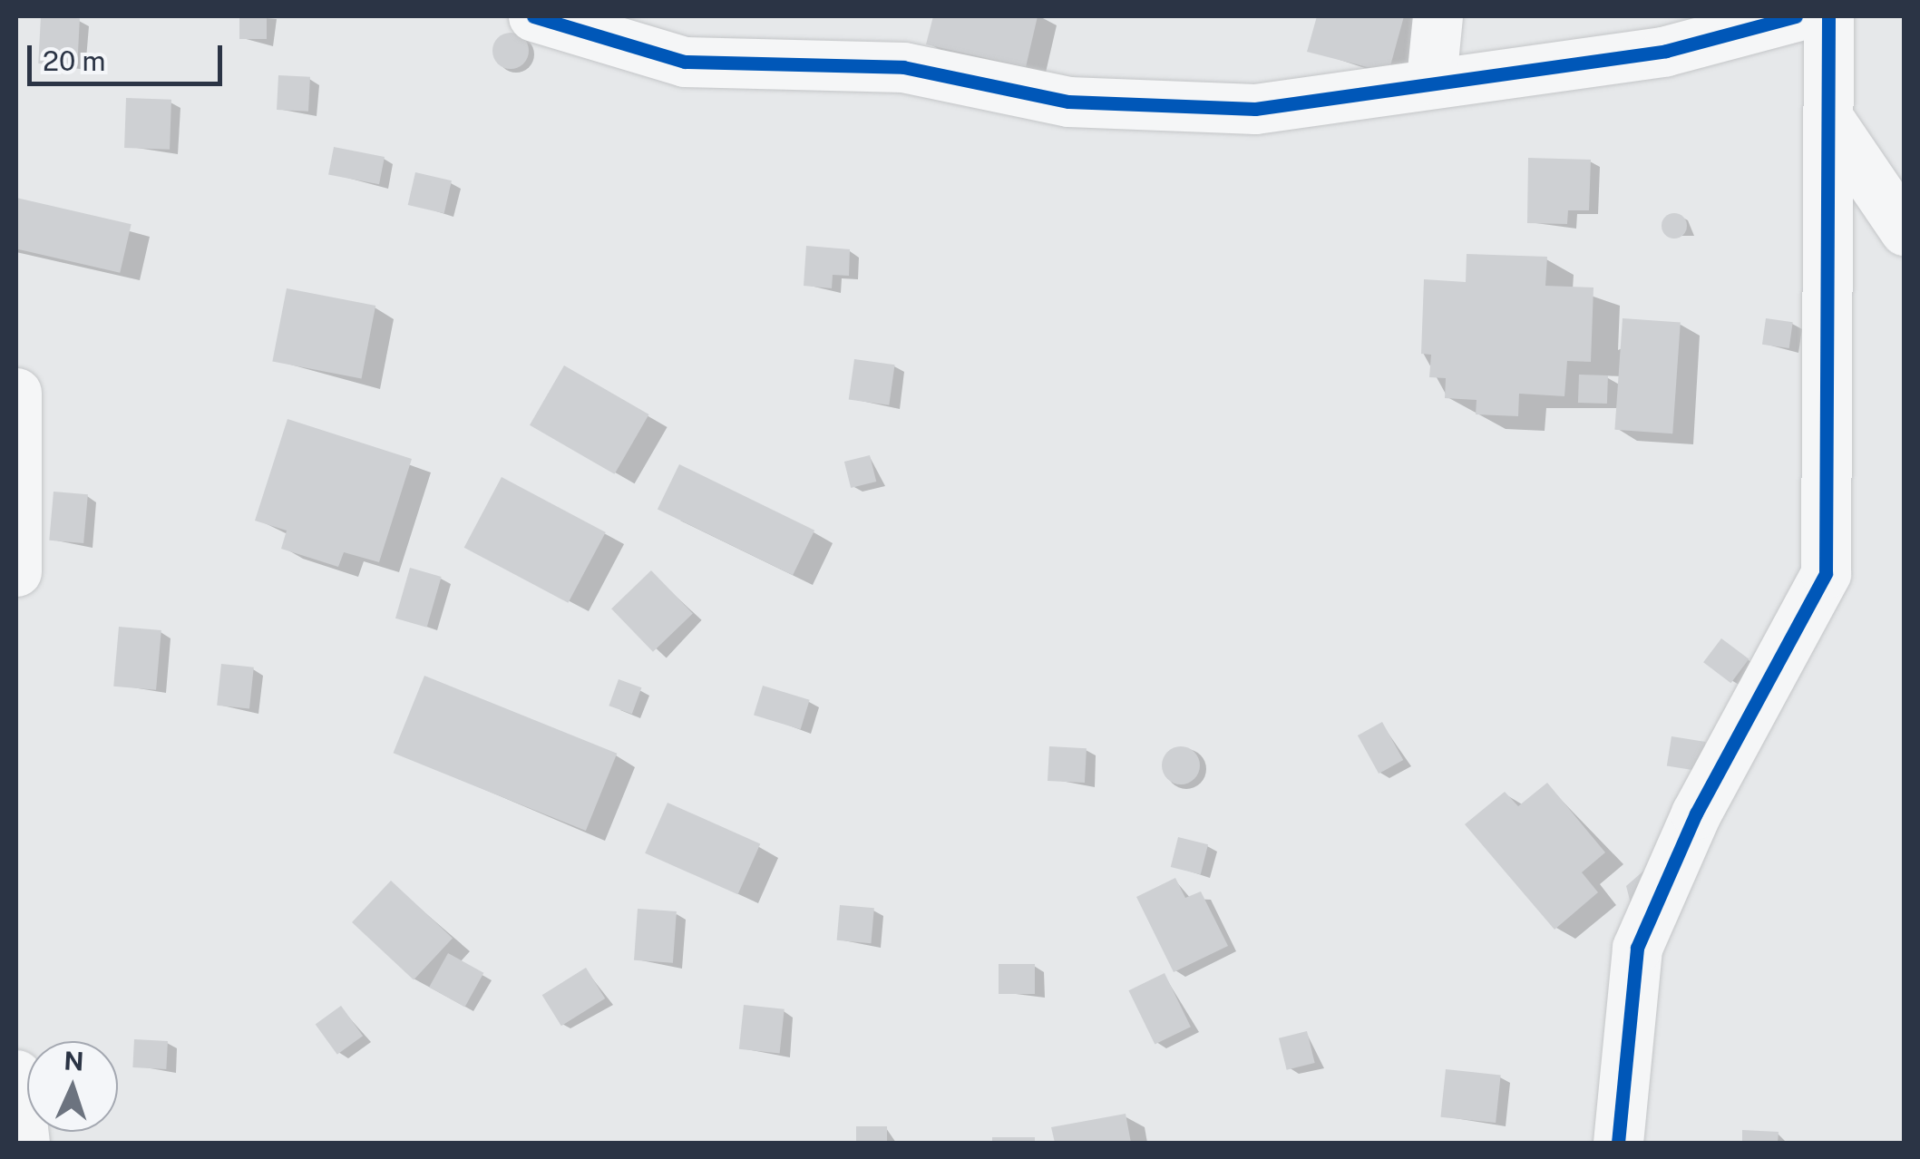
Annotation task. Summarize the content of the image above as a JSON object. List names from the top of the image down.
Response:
{
  "scale_bar": "20 m",
  "north": "top"
}
